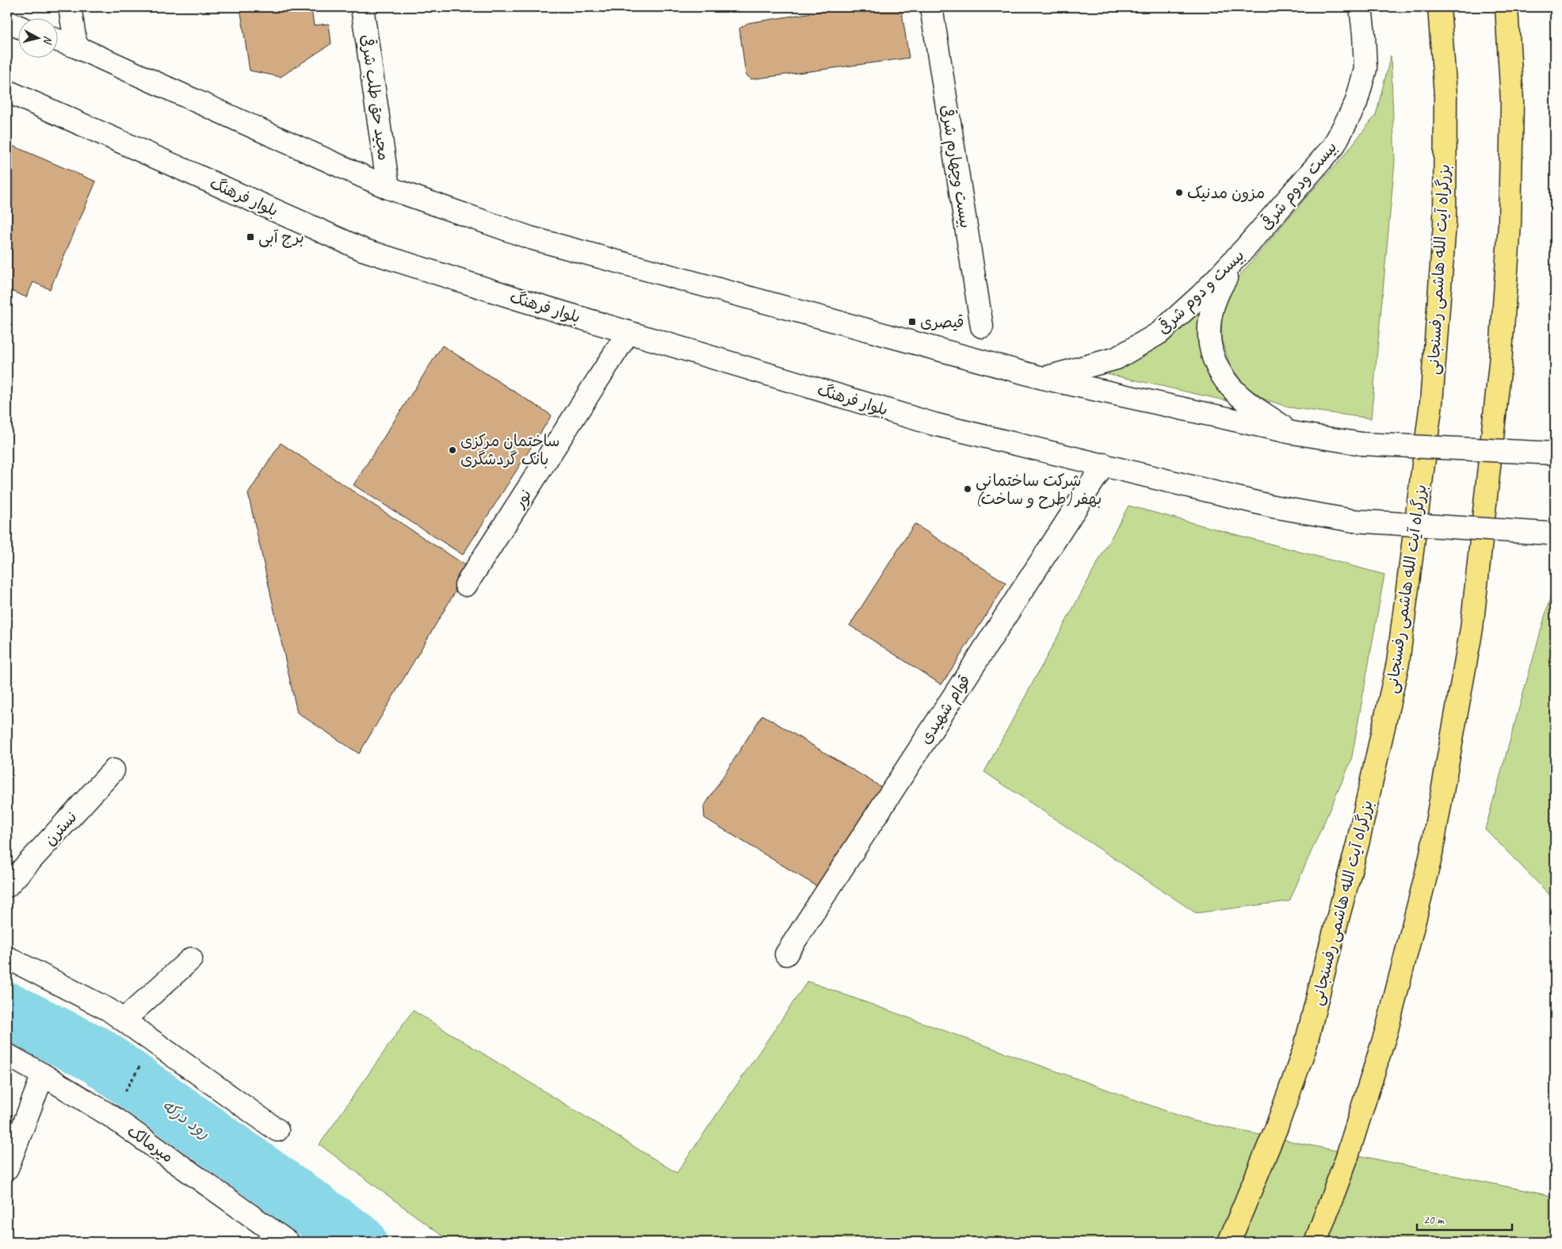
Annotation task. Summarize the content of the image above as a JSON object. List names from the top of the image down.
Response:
{
  "streets": {
    "highway": ["بزرگراه آیت الله هاشمی رفسنجانی"],
    "street": [
      "مجید حق طلب شرقی",
      "بیست وچهارم شرقی",
      "بیست ودوم شرقی",
      "بلوار فرهنگ",
      "بیست و دوم شرقی",
      "نور",
      "قوام شهیدی",
      "نسترن",
      "میرمالک"
    ]
  },
  "crossings": [
    ["بیست ودوم شرقی", "بیست و دوم شرقی"],
    ["بلوار فرهنگ", "نور"],
    ["بلوار فرهنگ", "قوام شهیدی"]
  ],
  "water": ["رود درکه"],
  "places": {
    "other": ["مزون مدنیک", "ساختمان مرکزی بانک گردشگری", "شرکت ساختمانی بهفر (طرح و ساخت)"],
    "transit": ["برج آبی", "قیصری"]
  },
  "scale_bar": "20 m",
  "north": "right"
}
